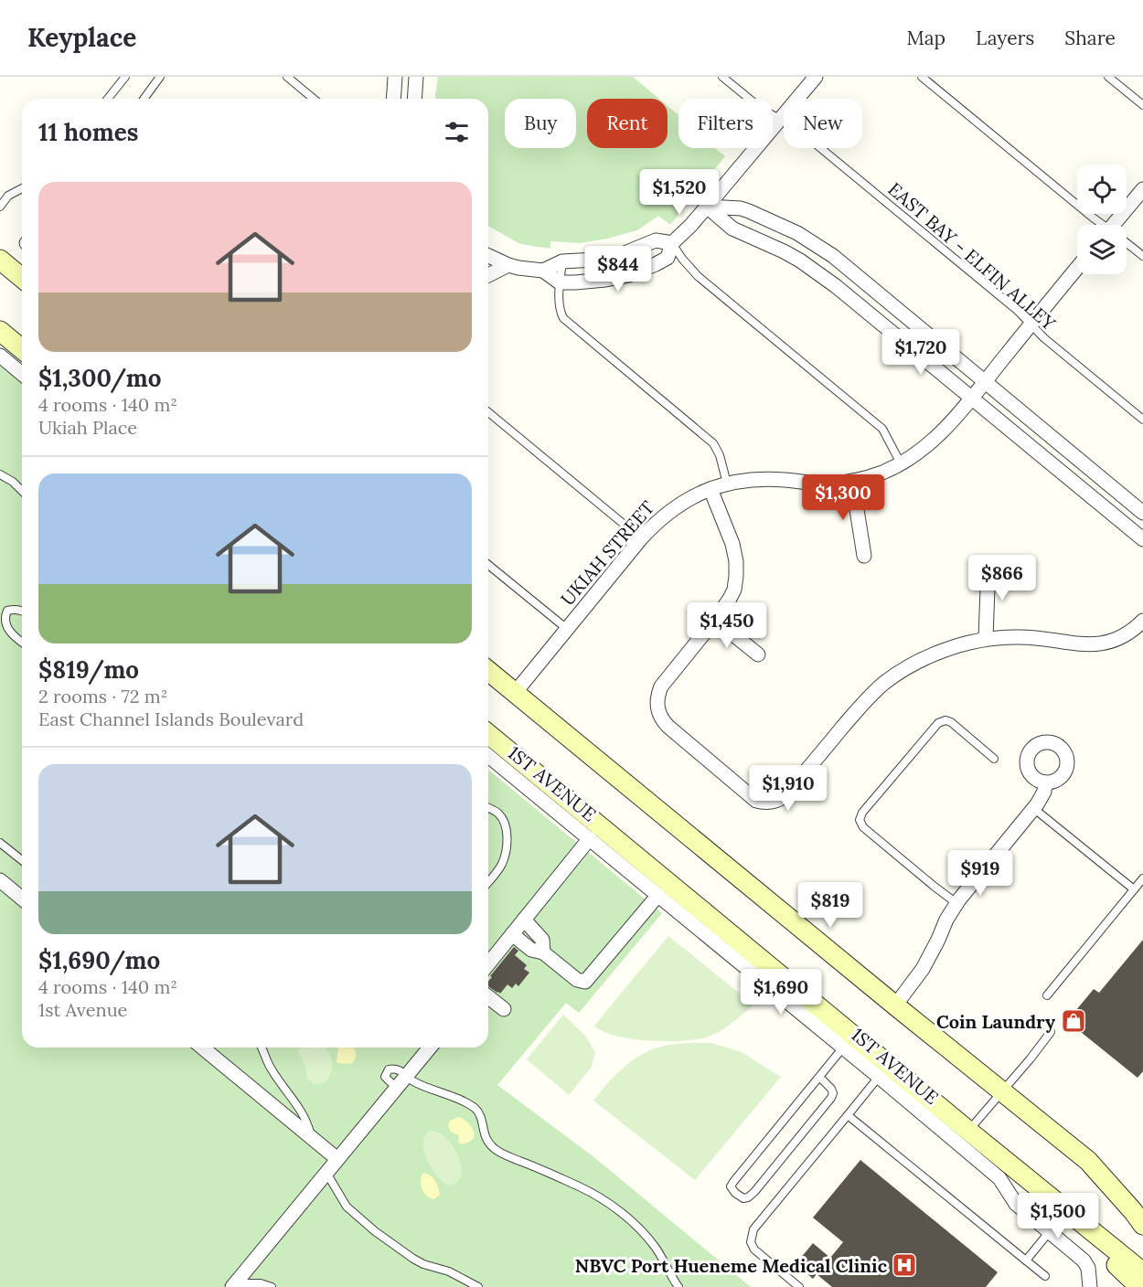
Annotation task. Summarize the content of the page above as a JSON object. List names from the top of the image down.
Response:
{
  "streets": {
    "street": ["UKIAH STREET", "1ST AVENUE"],
    "lane": ["EAST BAY - ELFIN ALLEY"]
  },
  "crossings": [
    ["EAST BAY - ELFIN ALLEY", "UKIAH STREET"]
  ],
  "places": {
    "shop": ["Coin Laundry"],
    "hospital": ["NBVC Port Hueneme Medical Clinic"]
  },
  "page": {
    "header": "Keyplace",
    "nav": ["Map", "Layers", "Share"],
    "chip": [
      "Buy",
      "Rent",
      "Filters",
      "New"
    ],
    "heading": "11 homes",
    "list": [
      {
        "name": "$1,300/mo",
        "note": "4 rooms · 140 m² · Ukiah Place"
      },
      {
        "name": "$819/mo",
        "note": "2 rooms · 72 m² · East Channel Islands Boulevard"
      },
      {
        "name": "$1,690/mo",
        "note": "4 rooms · 140 m² · 1st Avenue"
      }
    ],
    "price": [
      "$1,520",
      "$844",
      "$1,720",
      "$1,300",
      "$866",
      "$1,450",
      "$1,910",
      "$919",
      "$819",
      "$1,690",
      "$1,500"
    ]
  }
}
